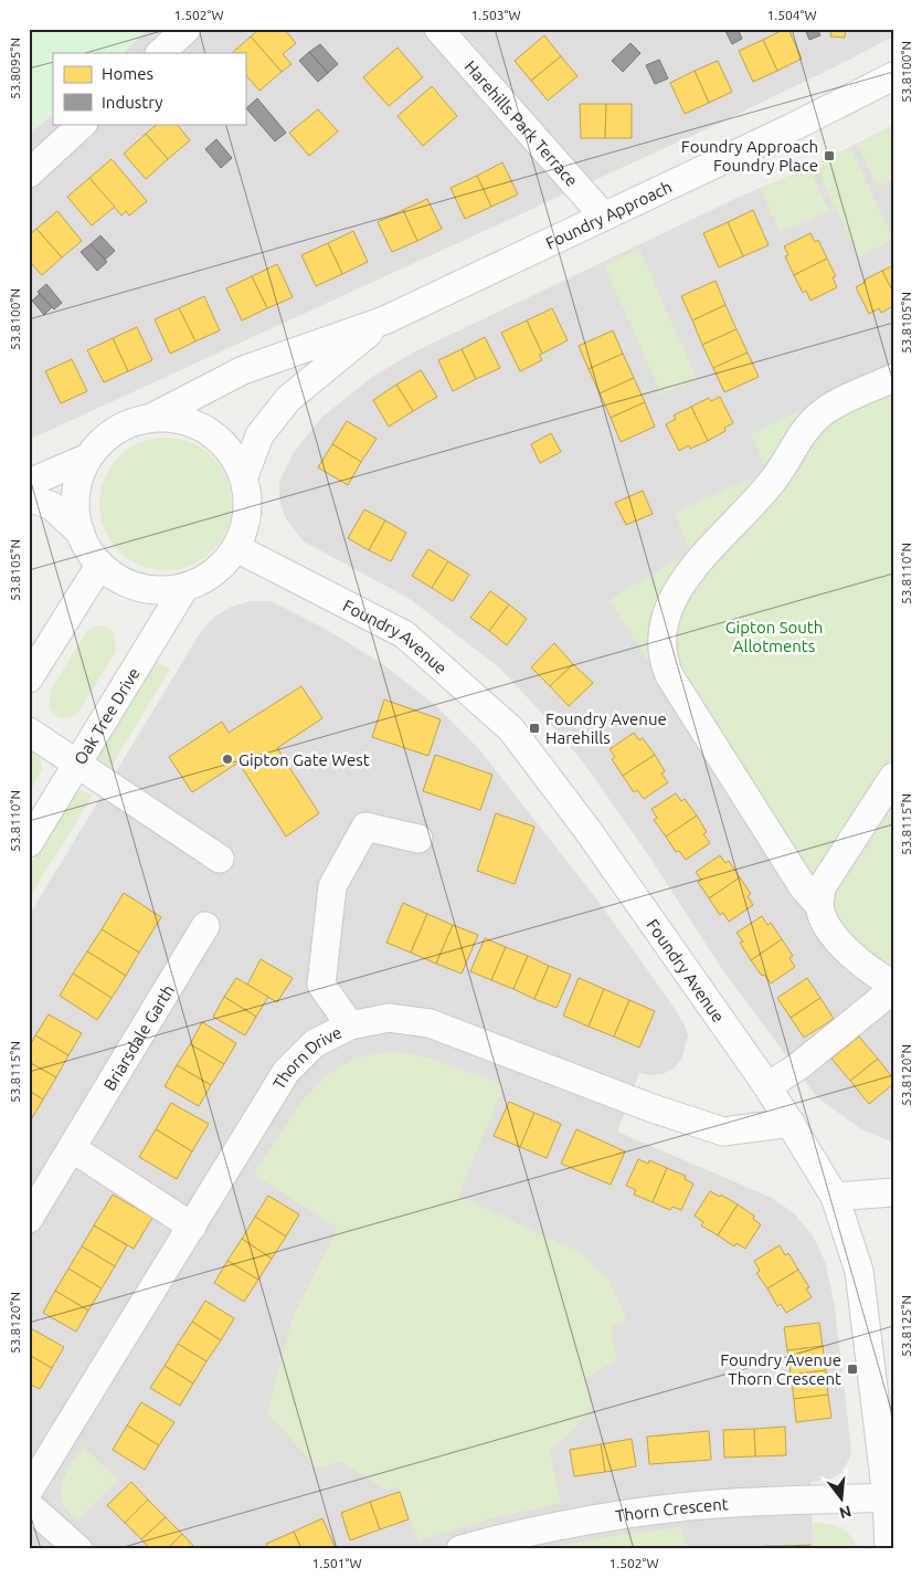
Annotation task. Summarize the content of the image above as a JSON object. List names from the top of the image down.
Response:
{
  "streets": {
    "street": [
      "Harehills Park Terrace",
      "Foundry Approach",
      "Foundry Avenue",
      "Oak Tree Drive",
      "Briarsdale Garth",
      "Thorn Drive",
      "Thorn Crescent"
    ]
  },
  "crossings": [
    ["Harehills Park Terrace", "Foundry Approach"],
    ["Foundry Approach", "Foundry Avenue"],
    ["Foundry Approach", "Oak Tree Drive"],
    ["Foundry Avenue", "Oak Tree Drive"],
    ["Foundry Avenue", "Thorn Drive"],
    ["Foundry Avenue", "Thorn Crescent"]
  ],
  "parks": ["Gipton South Allotments"],
  "places": {
    "transit": ["Foundry Approach Foundry Place", "Foundry Avenue Harehills", "Foundry Avenue Thorn Crescent"],
    "other": ["Gipton Gate West"]
  },
  "legend": ["Homes", "Industry"],
  "north": "bottom",
  "coordinates": [
    "1.502°W",
    "1.503°W",
    "1.504°W",
    "53.8095°N",
    "53.8100°N",
    "53.8105°N",
    "53.8110°N",
    "53.8115°N",
    "53.8120°N",
    "53.8125°N",
    "1.501°W"
  ]
}
